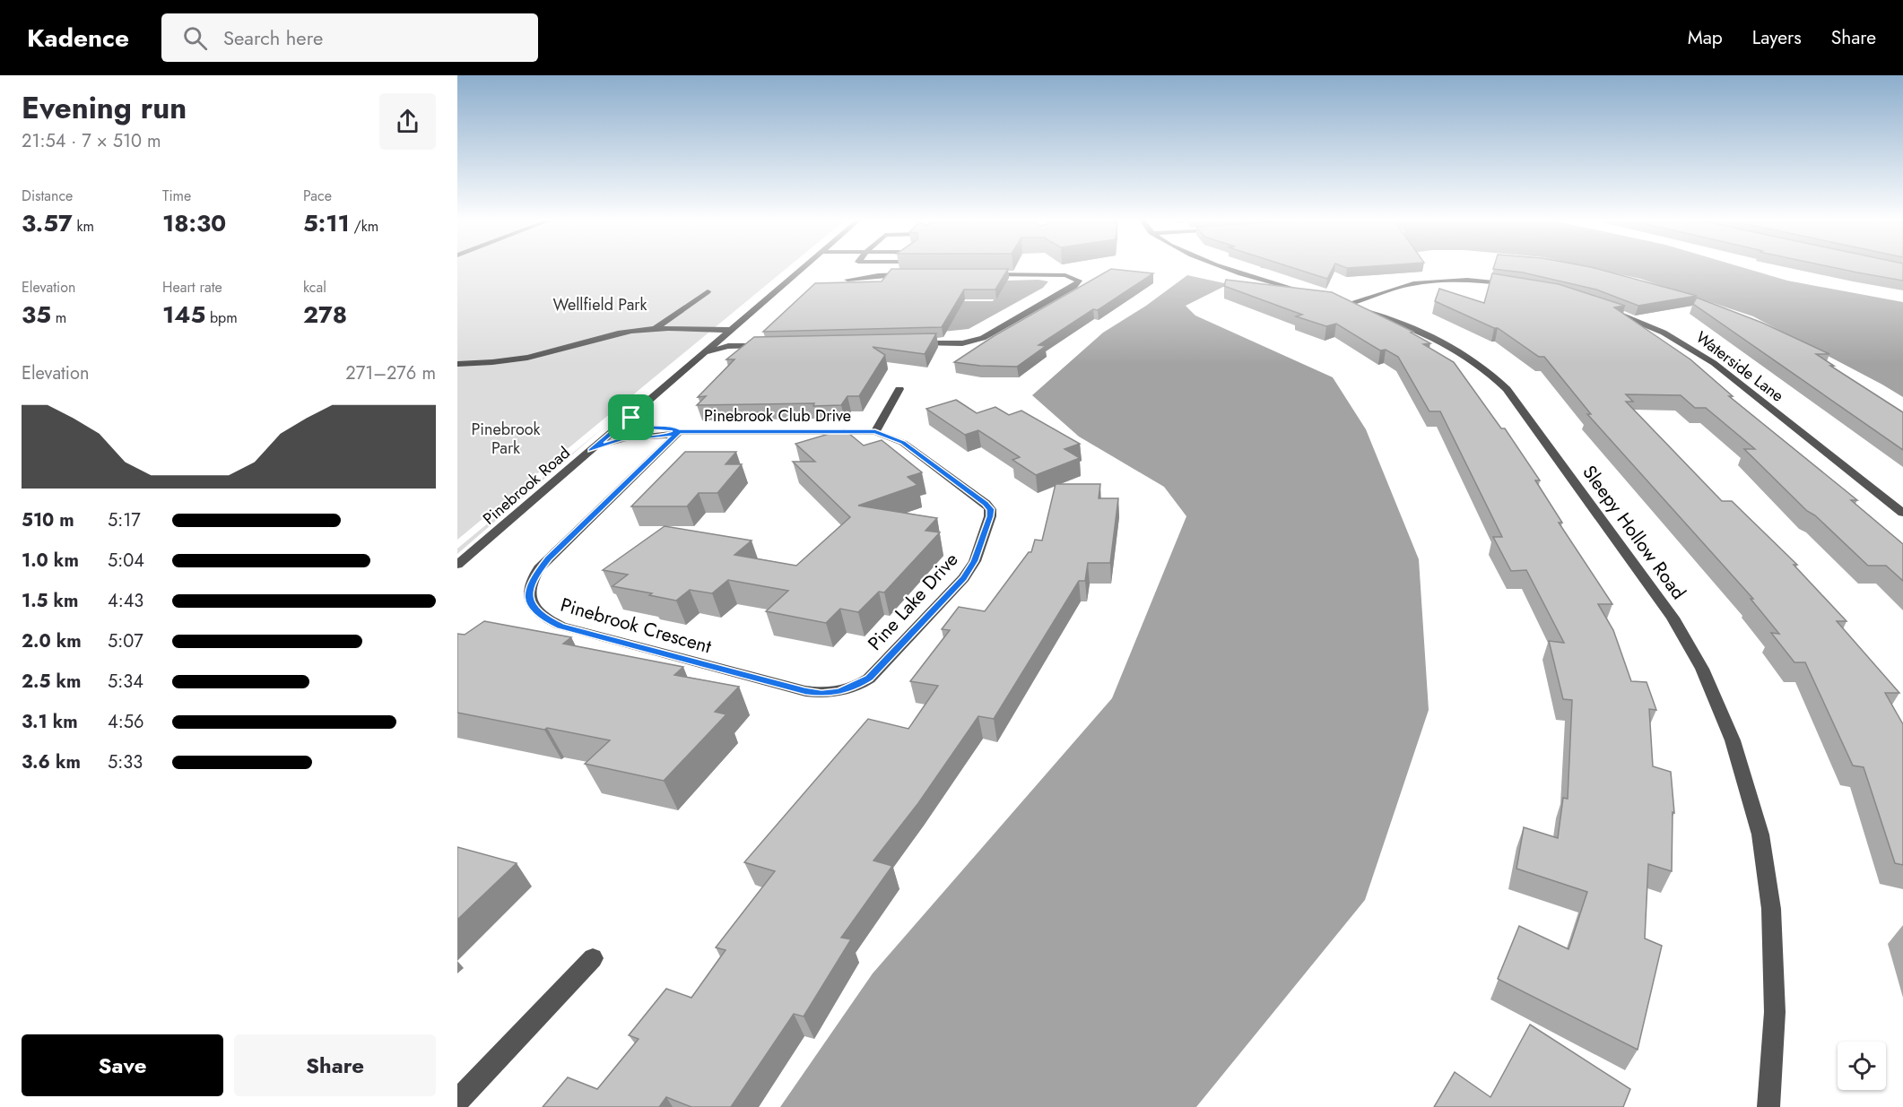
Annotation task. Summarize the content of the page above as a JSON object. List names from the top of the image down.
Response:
{
  "streets": {
    "street": [
      "Waterside Lane",
      "Pinebrook Club Drive",
      "Pinebrook Road",
      "Sleepy Hollow Road",
      "Pine Lake Drive",
      "Pinebrook Crescent"
    ]
  },
  "crossings": [
    ["Pinebrook Club Drive", "Pinebrook Road"],
    ["Pinebrook Club Drive", "Pine Lake Drive"],
    ["Pinebrook Club Drive", "Pinebrook Crescent"],
    ["Pine Lake Drive", "Pinebrook Crescent"]
  ],
  "parks": ["Wellfield Park", "Pinebrook Park"],
  "page": {
    "header": "Kadence",
    "search": "Search here",
    "nav": ["Map", "Layers", "Share"],
    "heading": ["Evening run", "21:54 · 7 × 510 m"],
    "stats": [
      ["Distance", "3.57 km"],
      ["Time", "18:30"],
      ["Pace", "5:11 /km"],
      ["Elevation", "35 m"],
      ["Heart rate", "145 bpm"],
      ["kcal", "278"]
    ],
    "chart": ["Elevation", "271–276 m"],
    "list": [
      {
        "name": "510 m",
        "note": "5:17"
      },
      {
        "name": "1.0 km",
        "note": "5:04"
      },
      {
        "name": "1.5 km",
        "note": "4:43"
      },
      {
        "name": "2.0 km",
        "note": "5:07"
      },
      {
        "name": "2.5 km",
        "note": "5:34"
      },
      {
        "name": "3.1 km",
        "note": "4:56"
      },
      {
        "name": "3.6 km",
        "note": "5:33"
      }
    ],
    "buttons": ["Save", "Share"]
  }
}
